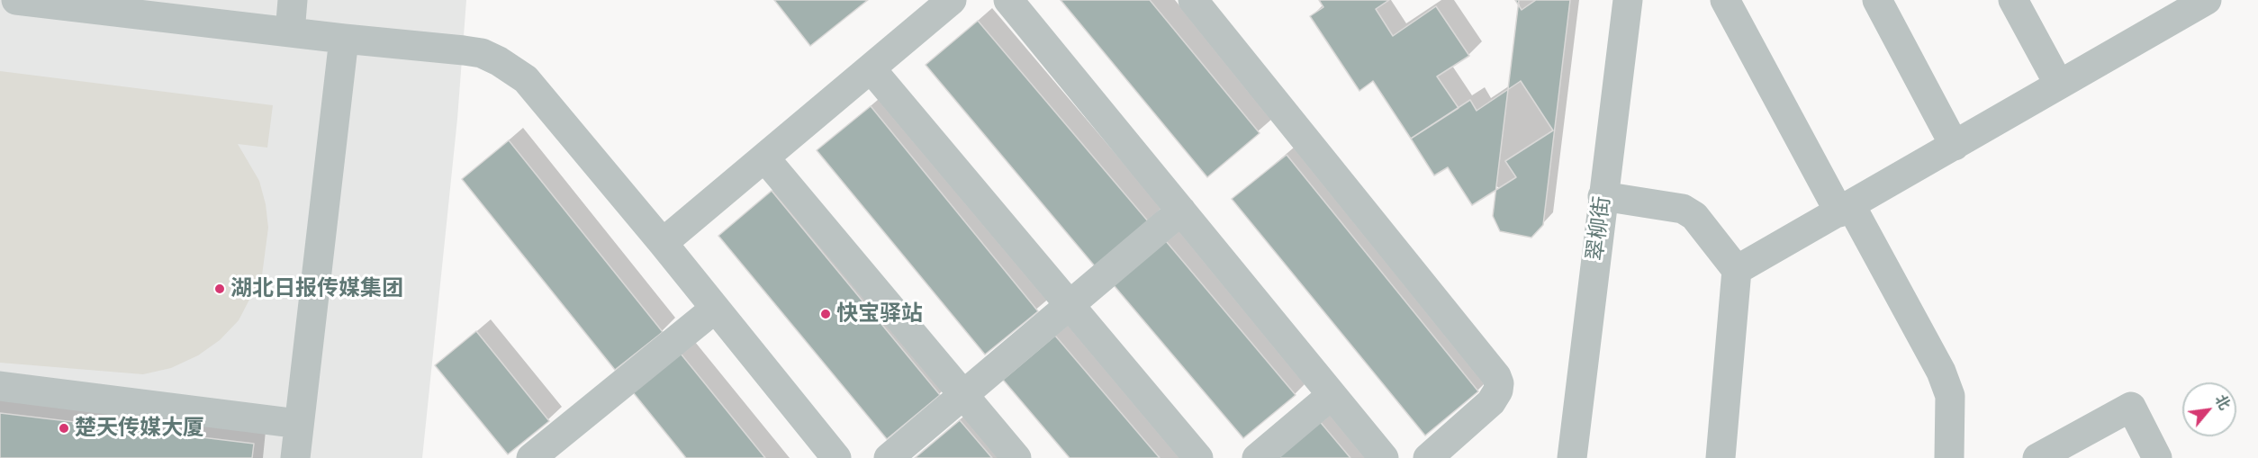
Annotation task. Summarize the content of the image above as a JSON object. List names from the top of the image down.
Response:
{
  "streets": {
    "street": ["翠柳街"]
  },
  "places": ["湖北日报传媒集团", "快宝驿站", "楚天传媒大厦"],
  "north": "top right"
}
